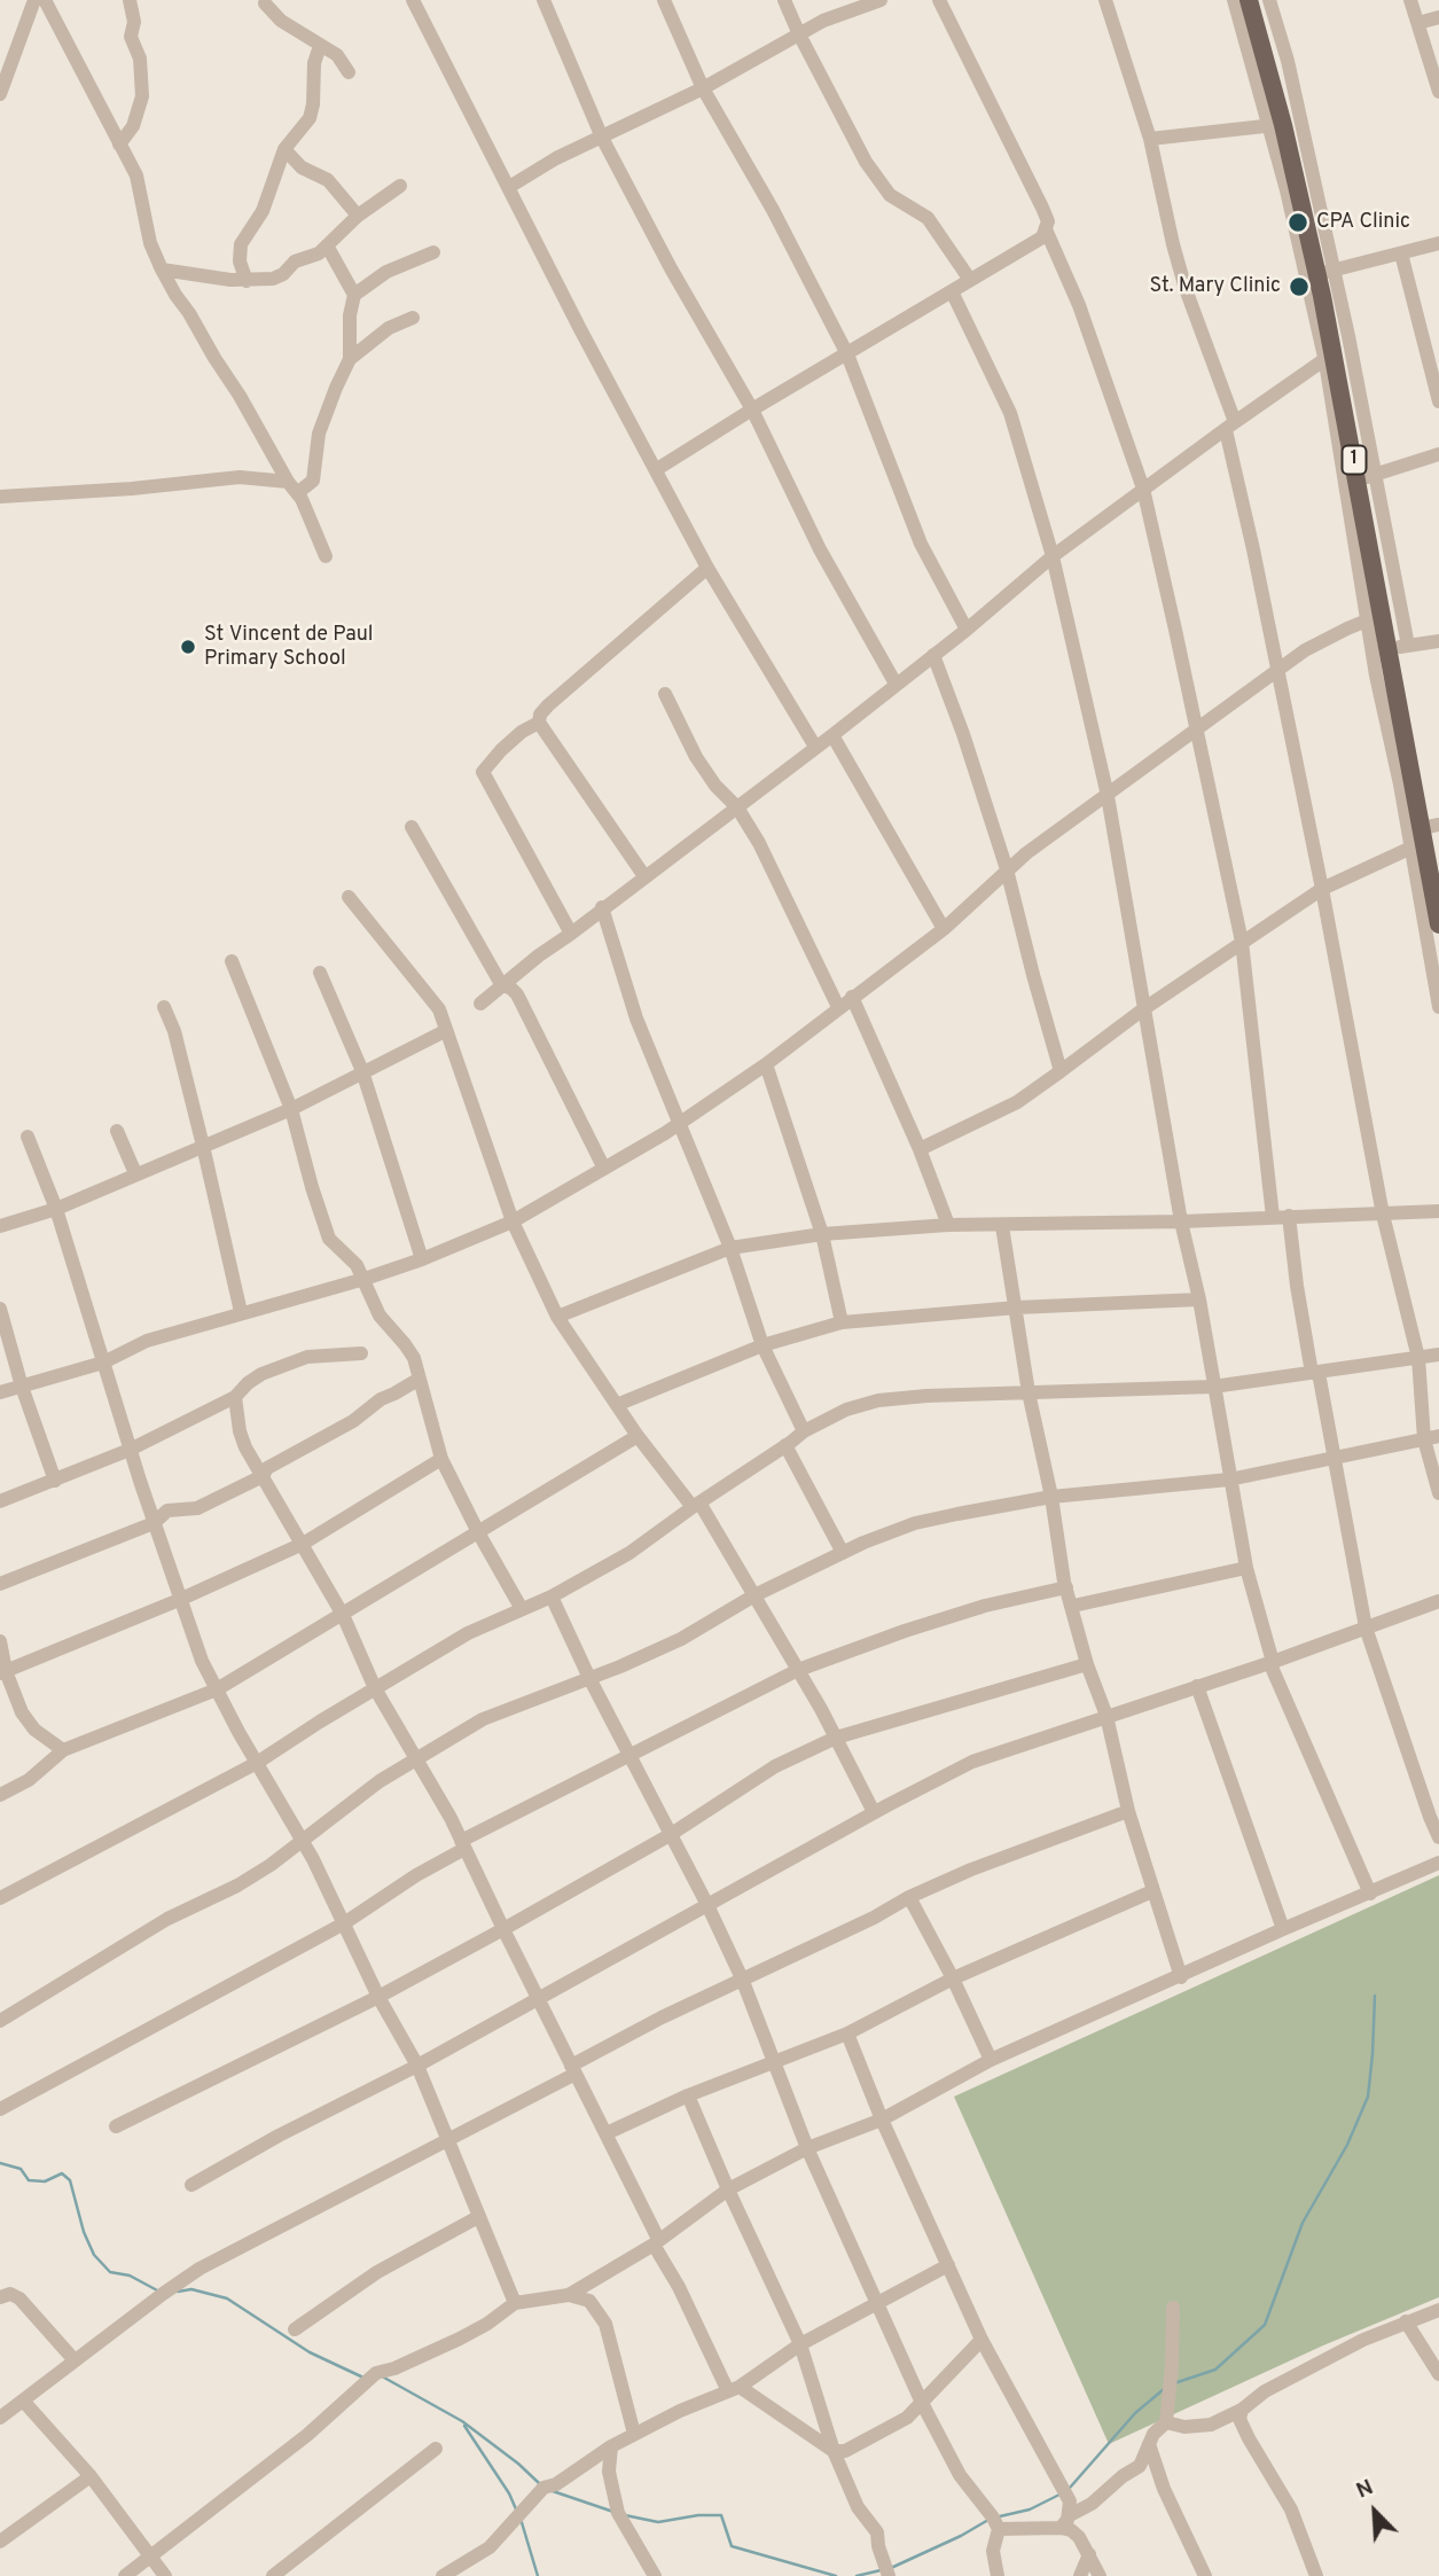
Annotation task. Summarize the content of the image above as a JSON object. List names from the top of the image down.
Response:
{
  "streets": {
    "main road": ["1"]
  },
  "places": ["CPA Clinic", "St. Mary Clinic", "St Vincent de Paul Primary School"],
  "north": "top left"
}
